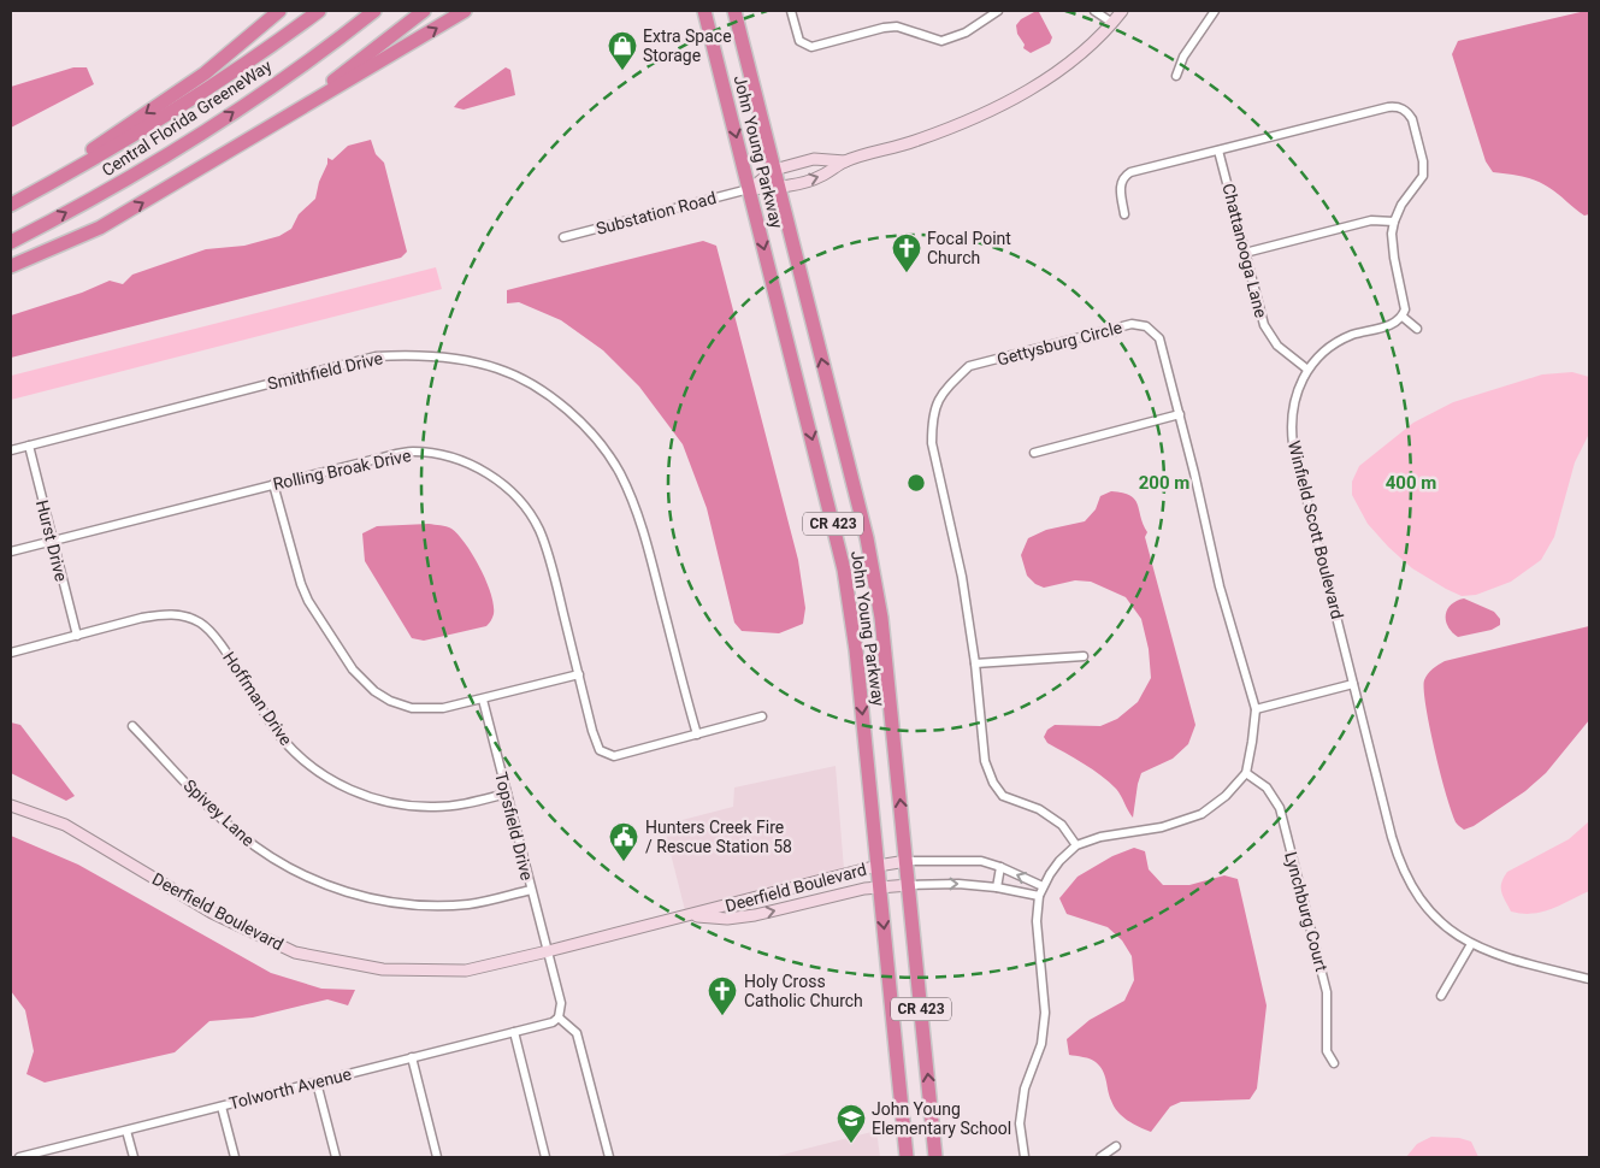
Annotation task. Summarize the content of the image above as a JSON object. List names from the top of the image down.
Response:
{
  "streets": {
    "highway": ["Central Florida GreeneWay", "John Young Parkway", "CR 423"],
    "street": [
      "Substation Road",
      "Chattanooga Lane",
      "Gettysburg Circle",
      "Smithfield Drive",
      "Rolling Broak Drive",
      "Winfield Scott Boulevard",
      "Hurst Drive",
      "Hoffman Drive",
      "Spivey Lane",
      "Topsfield Drive",
      "Deerfield Boulevard",
      "Lynchburg Court",
      "Tolworth Avenue"
    ]
  },
  "crossings": [
    ["John Young Parkway", "Substation Road"],
    ["John Young Parkway", "Deerfield Boulevard"],
    ["Chattanooga Lane", "Winfield Scott Boulevard"],
    ["Gettysburg Circle", "Lynchburg Court"],
    ["Smithfield Drive", "Rolling Broak Drive"],
    ["Smithfield Drive", "Hurst Drive"],
    ["Rolling Broak Drive", "Hurst Drive"],
    ["Hurst Drive", "Hoffman Drive"],
    ["Hoffman Drive", "Topsfield Drive"],
    ["Spivey Lane", "Topsfield Drive"],
    ["Topsfield Drive", "Deerfield Boulevard"],
    ["Topsfield Drive", "Tolworth Avenue"]
  ],
  "places": {
    "shop": ["Extra Space Storage"],
    "church": ["Focal Point Church", "Holy Cross Catholic Church"],
    "public building": ["Hunters Creek Fire / Rescue Station 58"],
    "school or university": ["John Young Elementary School"]
  },
  "rings": ["200 m", "400 m"]
}
